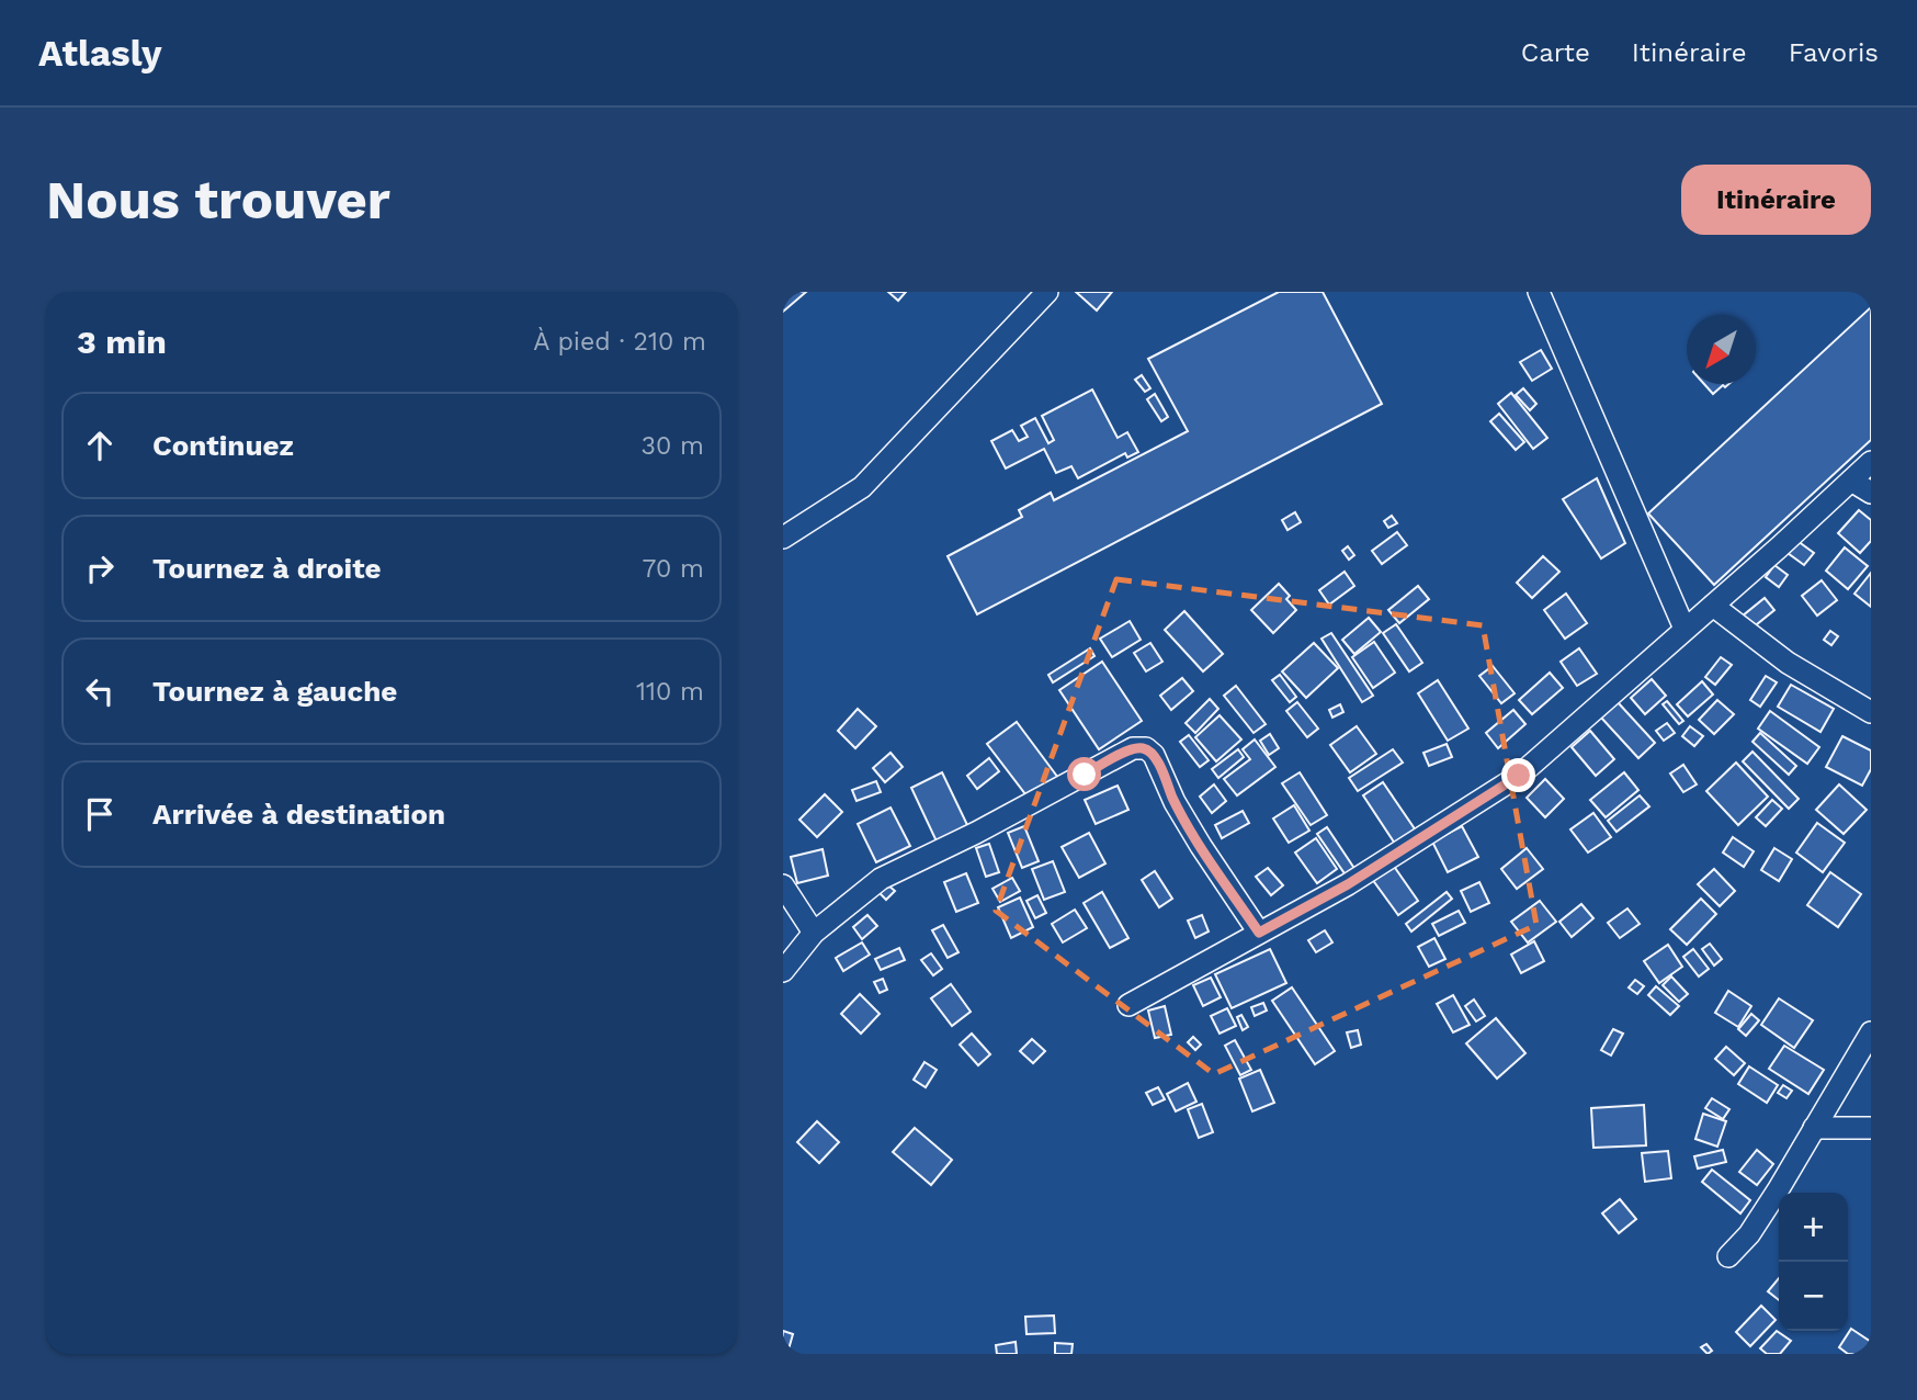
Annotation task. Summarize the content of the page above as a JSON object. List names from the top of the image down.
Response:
{
  "north": "bottom left",
  "page": {
    "header": "Atlasly",
    "nav": ["Carte", "Itinéraire", "Favoris"],
    "buttons": "Itinéraire",
    "title": "Nous trouver",
    "heading": ["3 min", "À pied · 210 m"],
    "list": [
      ["Continuez", "30 m"],
      ["Tournez à droite", "70 m"],
      ["Tournez à gauche", "110 m"],
      "Arrivée à destination"
    ],
    "map_buttons": ["+", "−"]
  }
}
